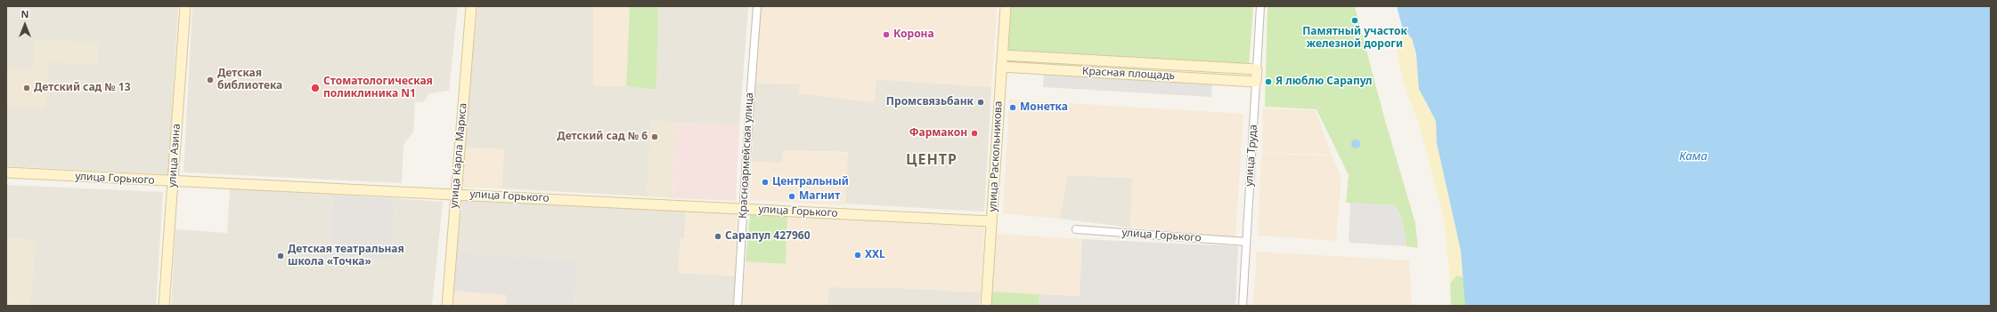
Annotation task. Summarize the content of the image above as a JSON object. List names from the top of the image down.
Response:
{
  "streets": {
    "main road": [
      "Красная площадь",
      "улица Азина",
      "улица Карла Маркса",
      "улица Труда",
      "улица Раскольникова",
      "улица Горького"
    ],
    "street": ["Красноармейская улица"]
  },
  "crossings": [
    ["Красная площадь", "улица Труда"],
    ["Красная площадь", "улица Раскольникова"],
    ["улица Азина", "улица Горького"],
    ["улица Карла Маркса", "улица Горького"],
    ["Красноармейская улица", "улица Горького"],
    ["улица Труда", "улица Горького"],
    ["улица Раскольникова", "улица Горького"]
  ],
  "districts": ["ЦЕНТР"],
  "water": ["Кама"],
  "places": [
    "Памятный участок железной дороги",
    "Корона",
    "Детская библиотека",
    "Я люблю Сарапул",
    "Детский сад № 13",
    "Стоматологическая поликлиника N1",
    "Промсвязьбанк",
    "Монетка",
    "Фармакон",
    "Детский сад № 6",
    "Центральный",
    "Магнит",
    "Сарапул 427960",
    "XXL",
    "Детская театральная школа «Точка»"
  ],
  "north": "top"
}
